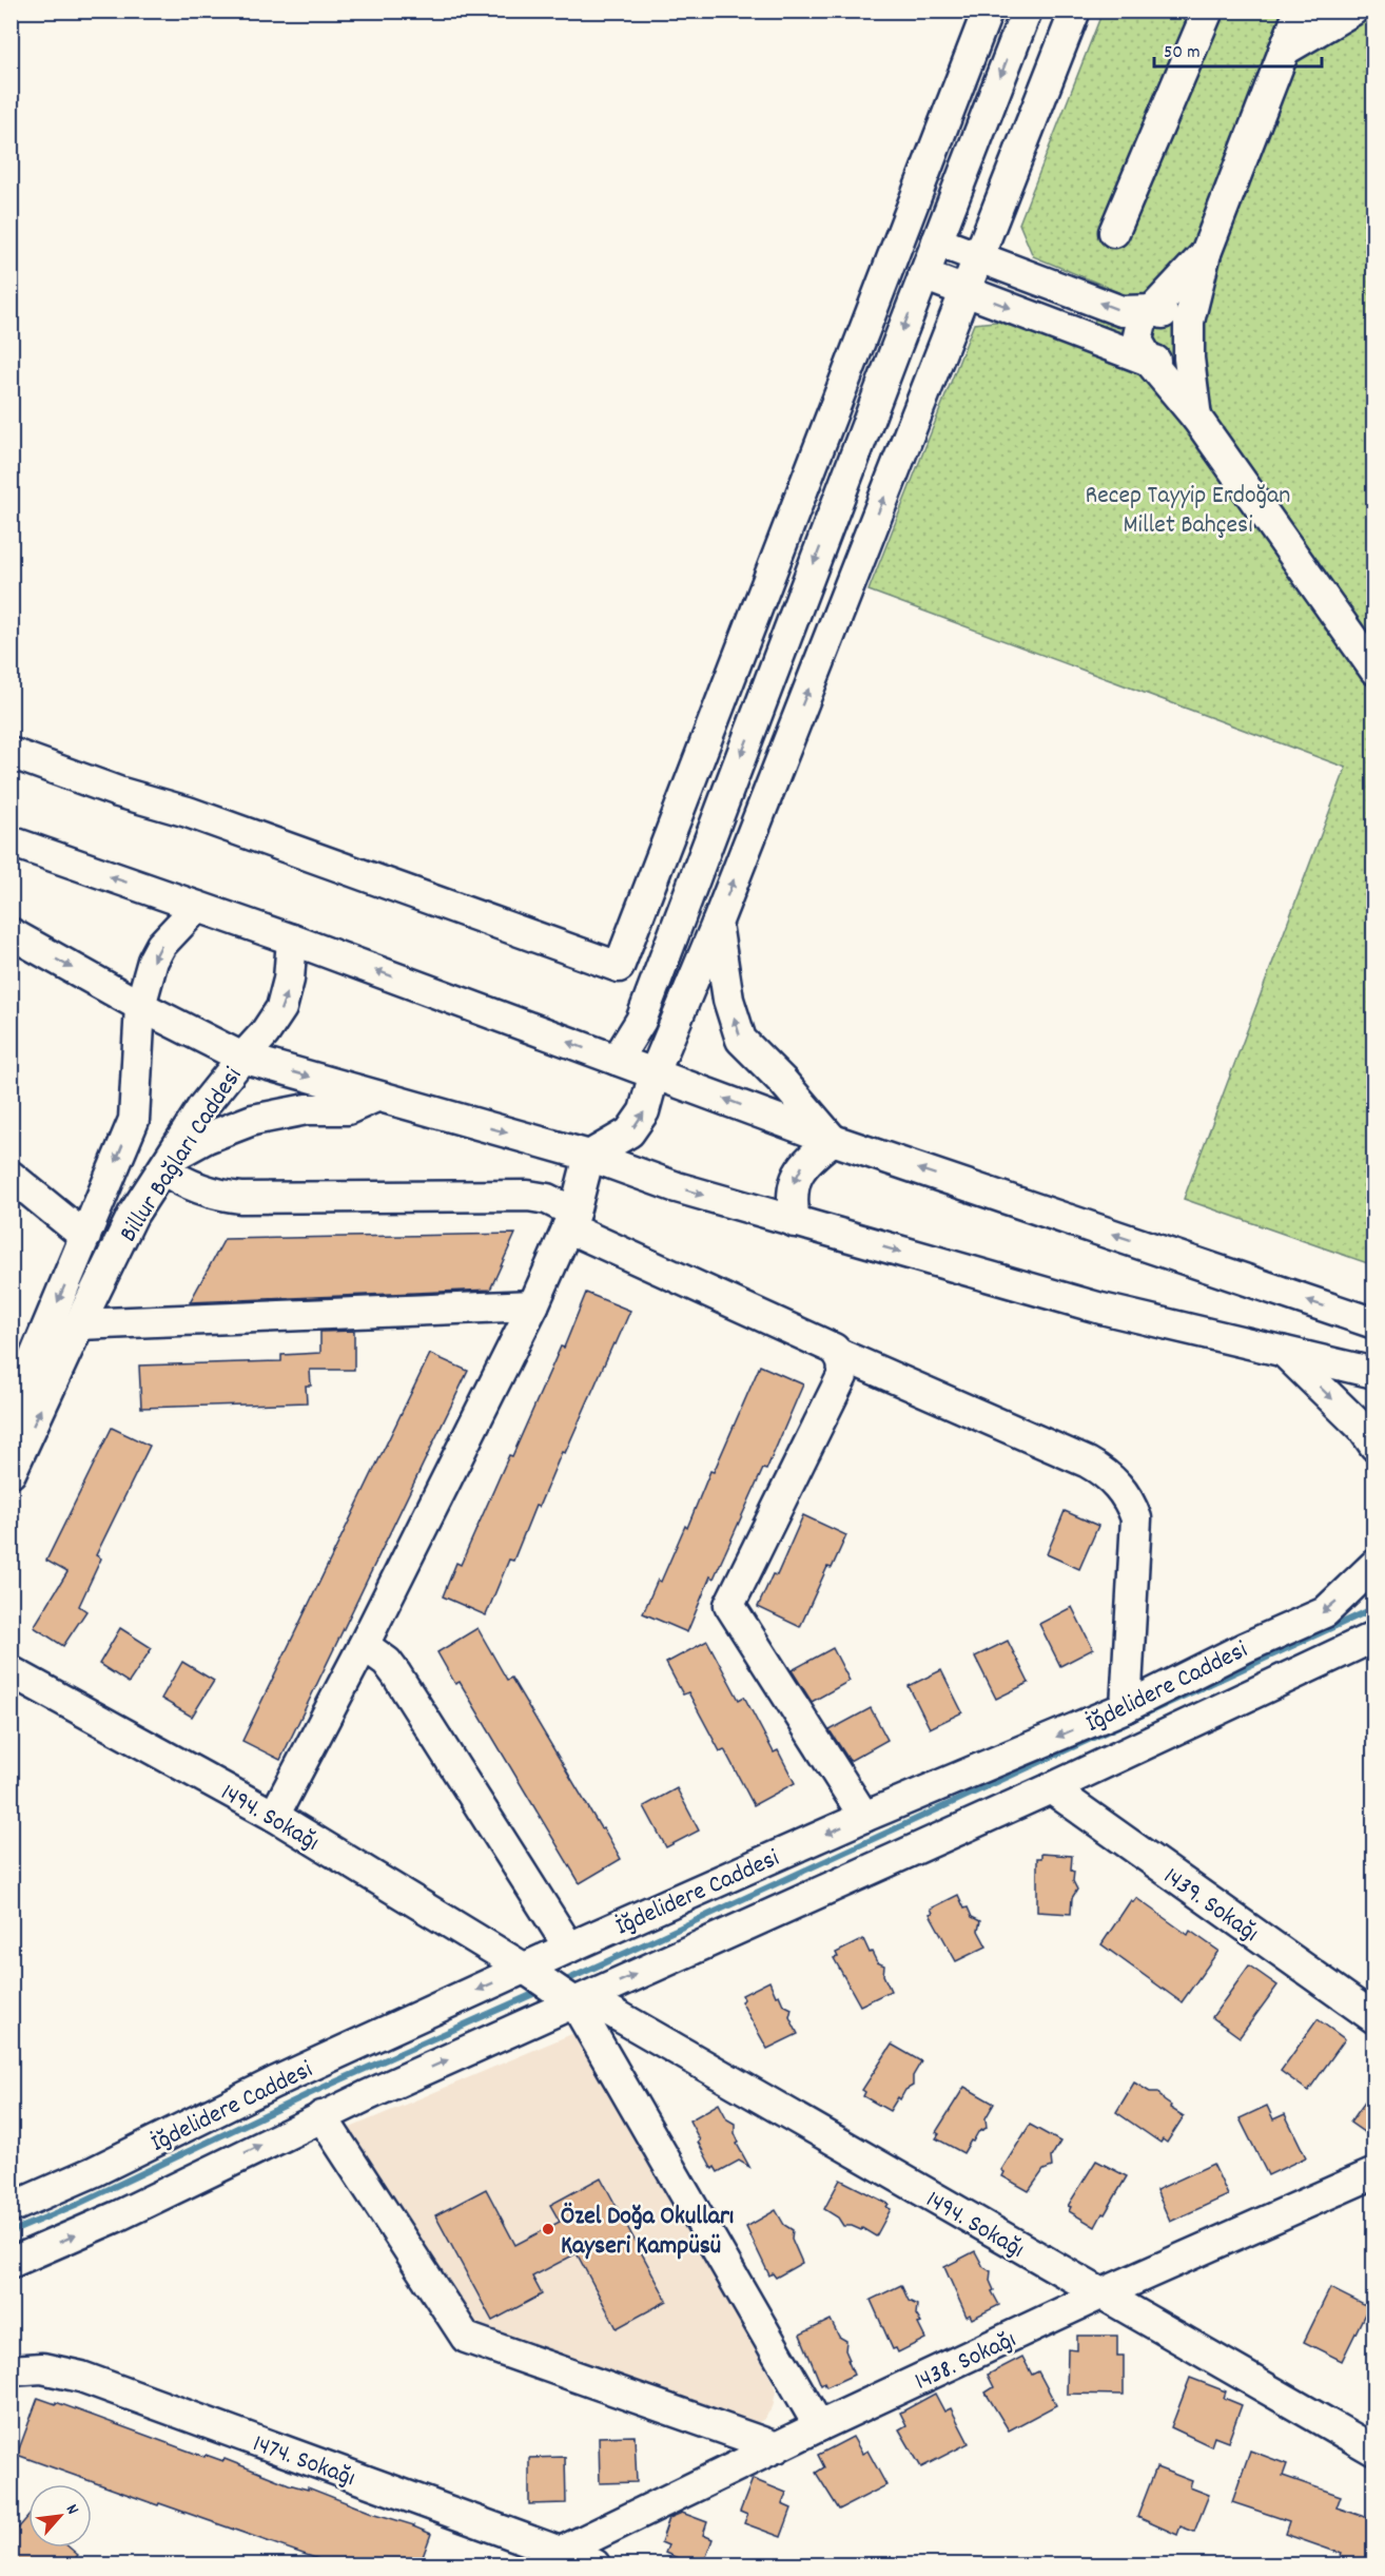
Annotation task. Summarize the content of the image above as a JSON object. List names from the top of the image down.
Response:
{
  "streets": {
    "street": [
      "Billur Bağları Caddesi",
      "İğdelidere Caddesi",
      "1494. Sokağı",
      "1439. Sokağı",
      "1438. Sokağı",
      "1474. Sokağı"
    ]
  },
  "crossings": [
    ["İğdelidere Caddesi", "1494. Sokağı"],
    ["İğdelidere Caddesi", "1439. Sokağı"],
    ["1494. Sokağı", "1438. Sokağı"],
    ["1438. Sokağı", "1474. Sokağı"]
  ],
  "parks": ["Recep Tayyip Erdoğan Millet Bahçesi"],
  "places": ["Özel Doğa Okulları Kayseri Kampüsü"],
  "scale_bar": "50 m",
  "north": "top right"
}
